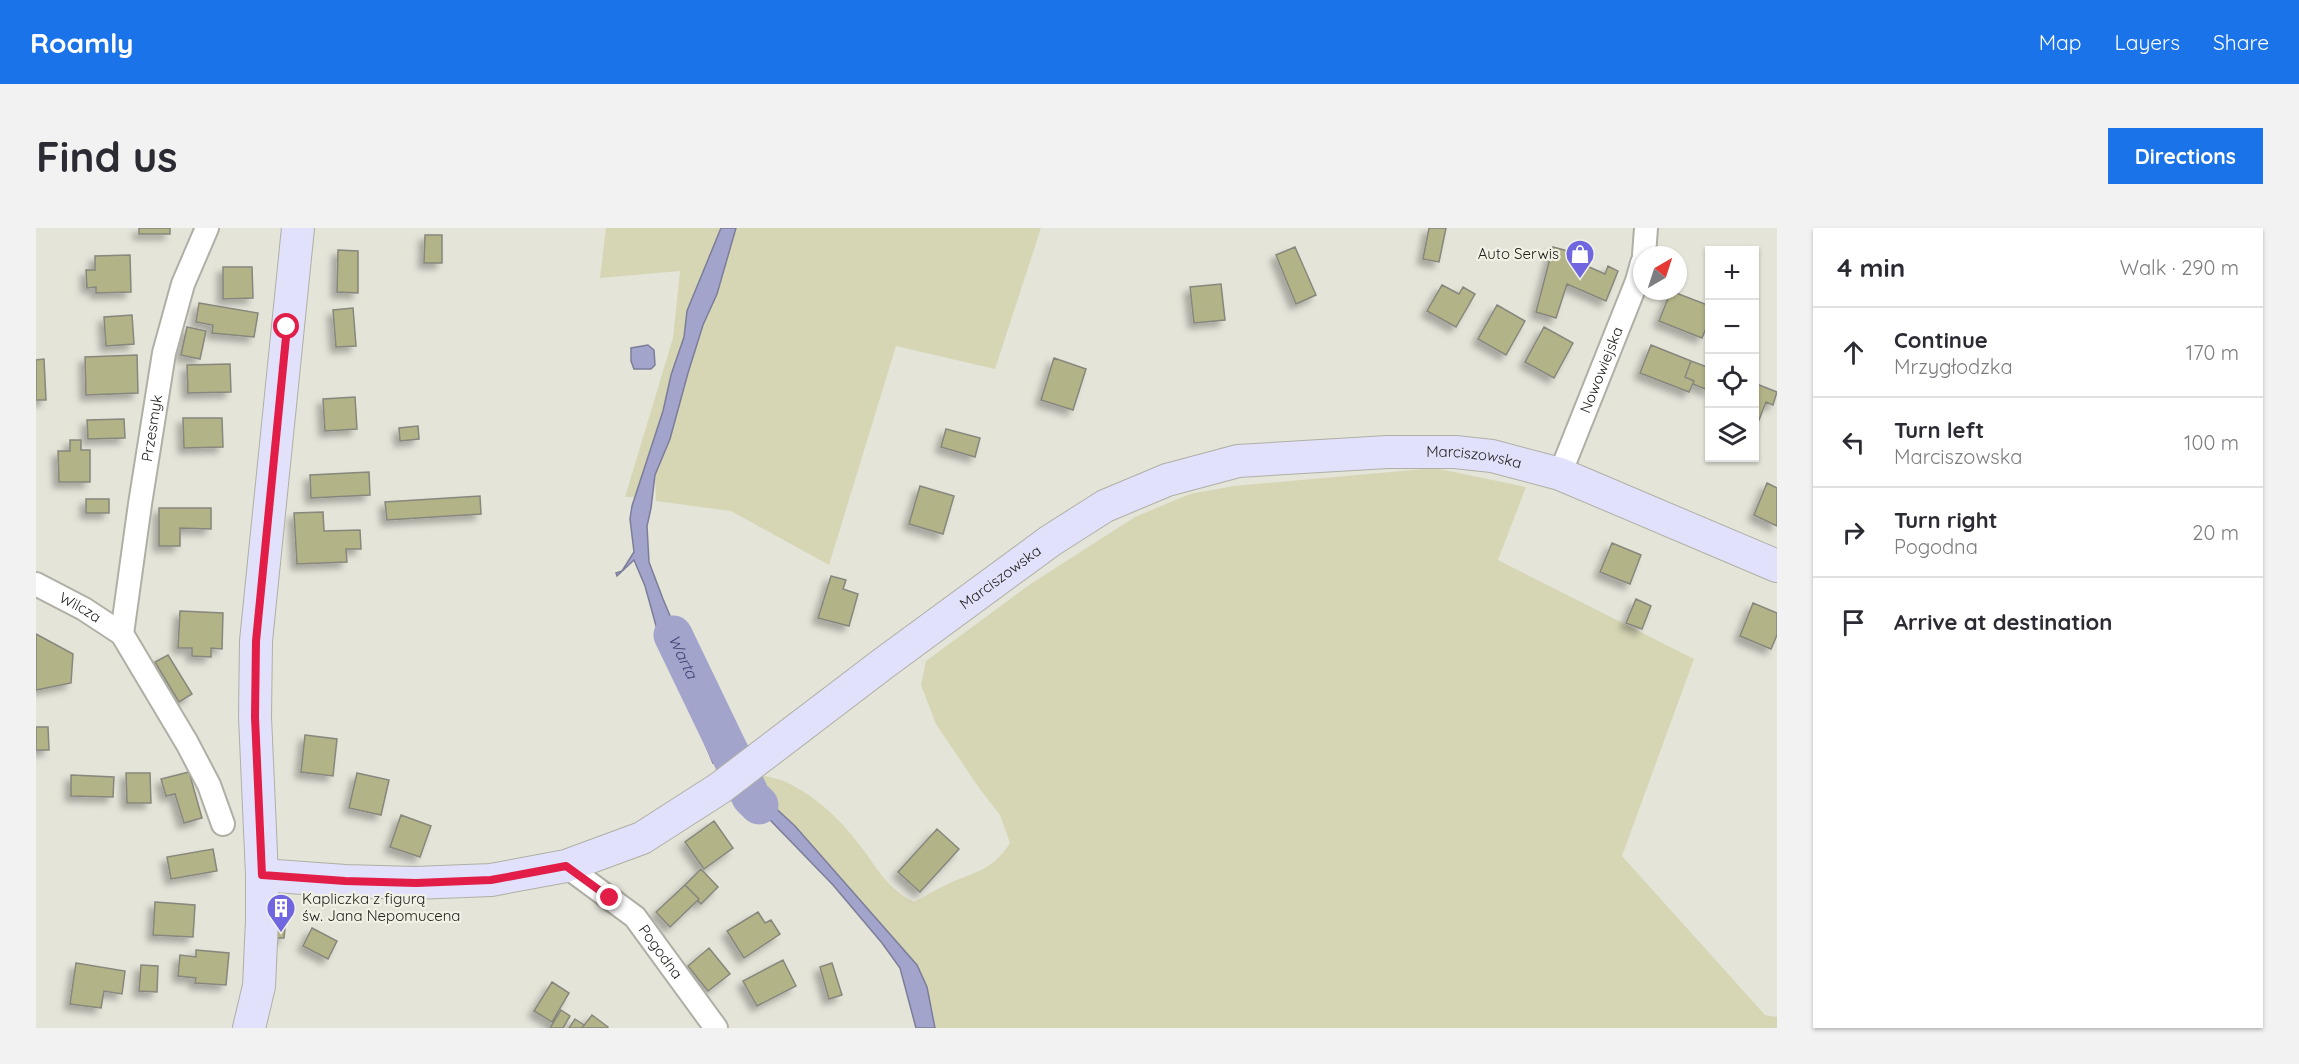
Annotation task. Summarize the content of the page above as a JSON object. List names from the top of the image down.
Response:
{
  "streets": {
    "street": [
      "Nowowiejska",
      "Przesmyk",
      "Marciszowska",
      "Wilcza",
      "Pogodna"
    ]
  },
  "crossings": [
    ["Nowowiejska", "Marciszowska"],
    ["Przesmyk", "Wilcza"],
    ["Marciszowska", "Pogodna"]
  ],
  "water": ["Warta"],
  "places": {
    "shop": ["Auto Serwis"],
    "building": ["Kapliczka z figurą św. Jana Nepomucena"]
  },
  "north": "top right",
  "page": {
    "header": "Roamly",
    "nav": ["Map", "Layers", "Share"],
    "buttons": "Directions",
    "title": "Find us",
    "heading": ["4 min", "Walk · 290 m"],
    "map_buttons": ["+", "−"],
    "list": [
      ["Continue", "Mrzygłodzka", "170 m"],
      ["Turn left", "Marciszowska", "100 m"],
      ["Turn right", "Pogodna", "20 m"],
      "Arrive at destination"
    ]
  }
}
